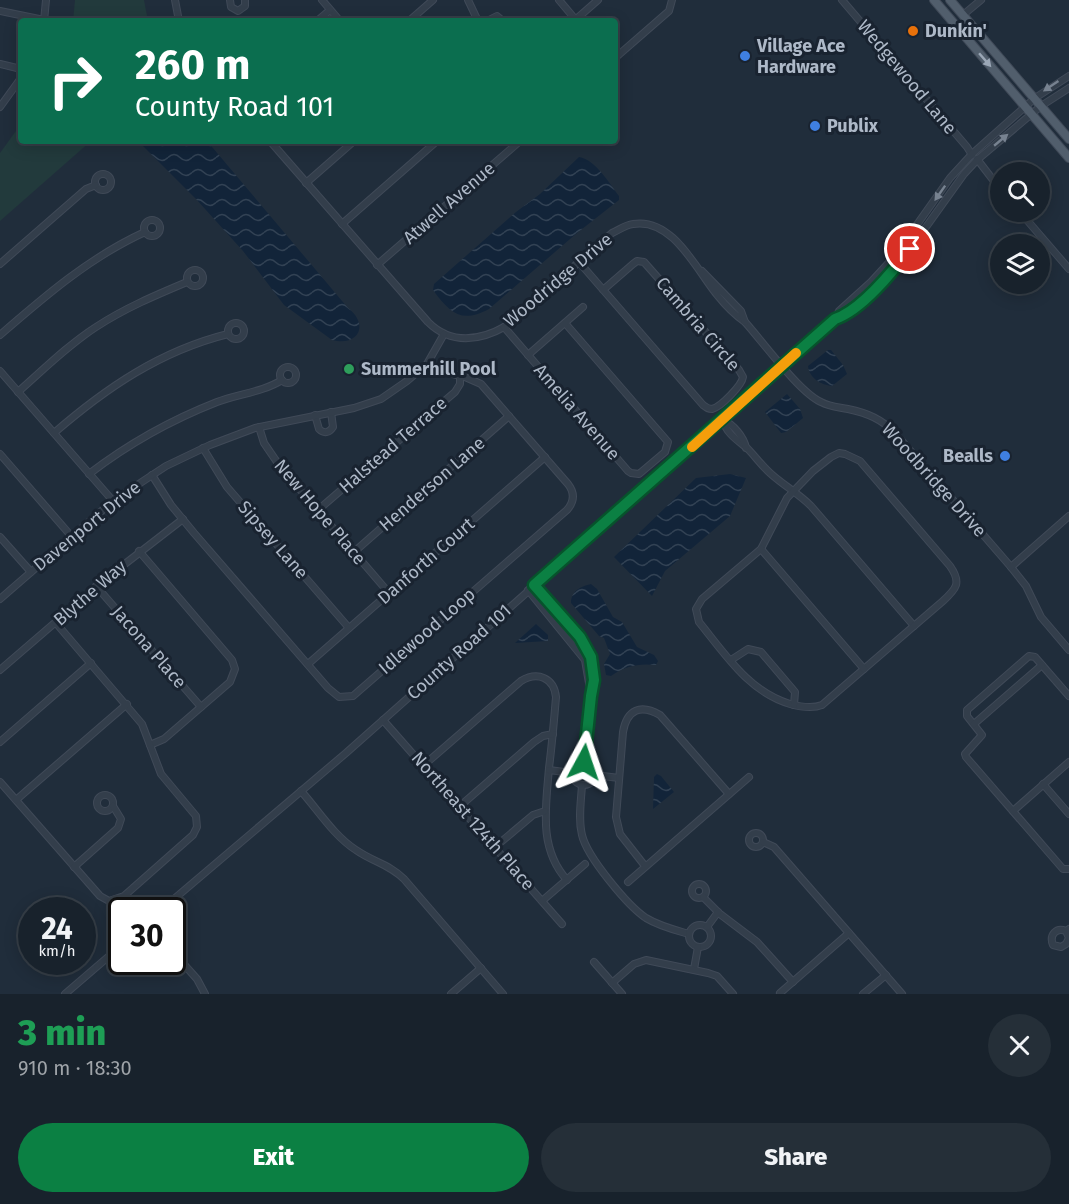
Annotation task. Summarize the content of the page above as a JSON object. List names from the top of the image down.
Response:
{
  "streets": {
    "street": [
      "Wedgewood Lane",
      "Atwell Avenue",
      "Woodridge Drive",
      "Cambria Circle",
      "Amelia Avenue",
      "Halstead Terrace",
      "Woodbridge Drive",
      "Henderson Lane",
      "New Hope Place",
      "Davenport Drive",
      "Sipsey Lane",
      "Danforth Court",
      "Blythe Way",
      "Idlewood Loop",
      "Jacona Place",
      "County Road 101",
      "Northeast 124th Place"
    ]
  },
  "crossings": [
    ["Wedgewood Lane", "County Road 101"],
    ["Woodridge Drive", "Cambria Circle"],
    ["Woodridge Drive", "Amelia Avenue"],
    ["Woodridge Drive", "Woodbridge Drive"],
    ["Woodridge Drive", "Davenport Drive"],
    ["Halstead Terrace", "New Hope Place"],
    ["Halstead Terrace", "Idlewood Loop"],
    ["Woodbridge Drive", "County Road 101"],
    ["Henderson Lane", "New Hope Place"],
    ["Henderson Lane", "Idlewood Loop"],
    ["New Hope Place", "Davenport Drive"],
    ["New Hope Place", "Danforth Court"],
    ["Davenport Drive", "Sipsey Lane"],
    ["Davenport Drive", "Idlewood Loop"],
    ["Sipsey Lane", "Danforth Court"],
    ["Danforth Court", "Idlewood Loop"],
    ["Blythe Way", "Idlewood Loop"],
    ["Blythe Way", "Jacona Place"],
    ["County Road 101", "Northeast 124th Place"]
  ],
  "places": [
    "Dunkin'",
    "Village Ace Hardware",
    "Publix",
    "Summerhill Pool",
    "Bealls"
  ],
  "page": {
    "turn": ["260 m", "County Road 101"],
    "speed": "24 km/h",
    "limit": "30",
    "heading": ["3 min", "910 m · 18:30"],
    "buttons": ["Exit", "Share"]
  }
}
